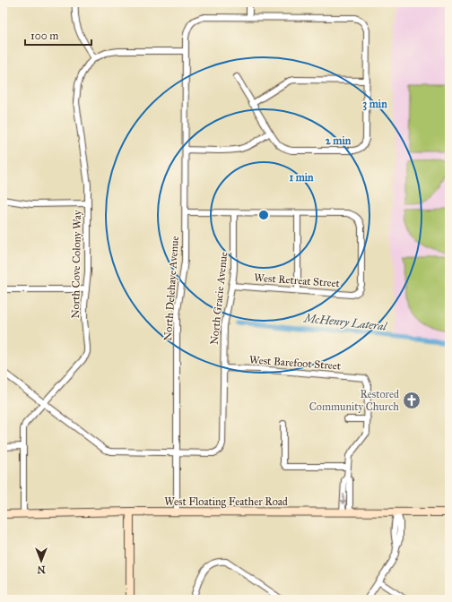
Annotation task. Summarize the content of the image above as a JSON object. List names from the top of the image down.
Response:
{
  "streets": {
    "main road": ["West Floating Feather Road"],
    "street": [
      "North Cove Colony Way",
      "West Retreat Street",
      "North Delehaye Avenue",
      "North Gracie Avenue",
      "West Barefoot Street"
    ]
  },
  "crossings": [
    ["North Cove Colony Way", "West Floating Feather Road"],
    ["West Retreat Street", "North Gracie Avenue"],
    ["North Delehaye Avenue", "North Gracie Avenue"],
    ["North Delehaye Avenue", "West Floating Feather Road"],
    ["North Gracie Avenue", "West Barefoot Street"]
  ],
  "water": ["McHenry Lateral"],
  "places": {
    "church": ["Restored Community Church"]
  },
  "scale_bar": "100 m",
  "north": "bottom",
  "rings": ["3 min", "2 min", "1 min"]
}
